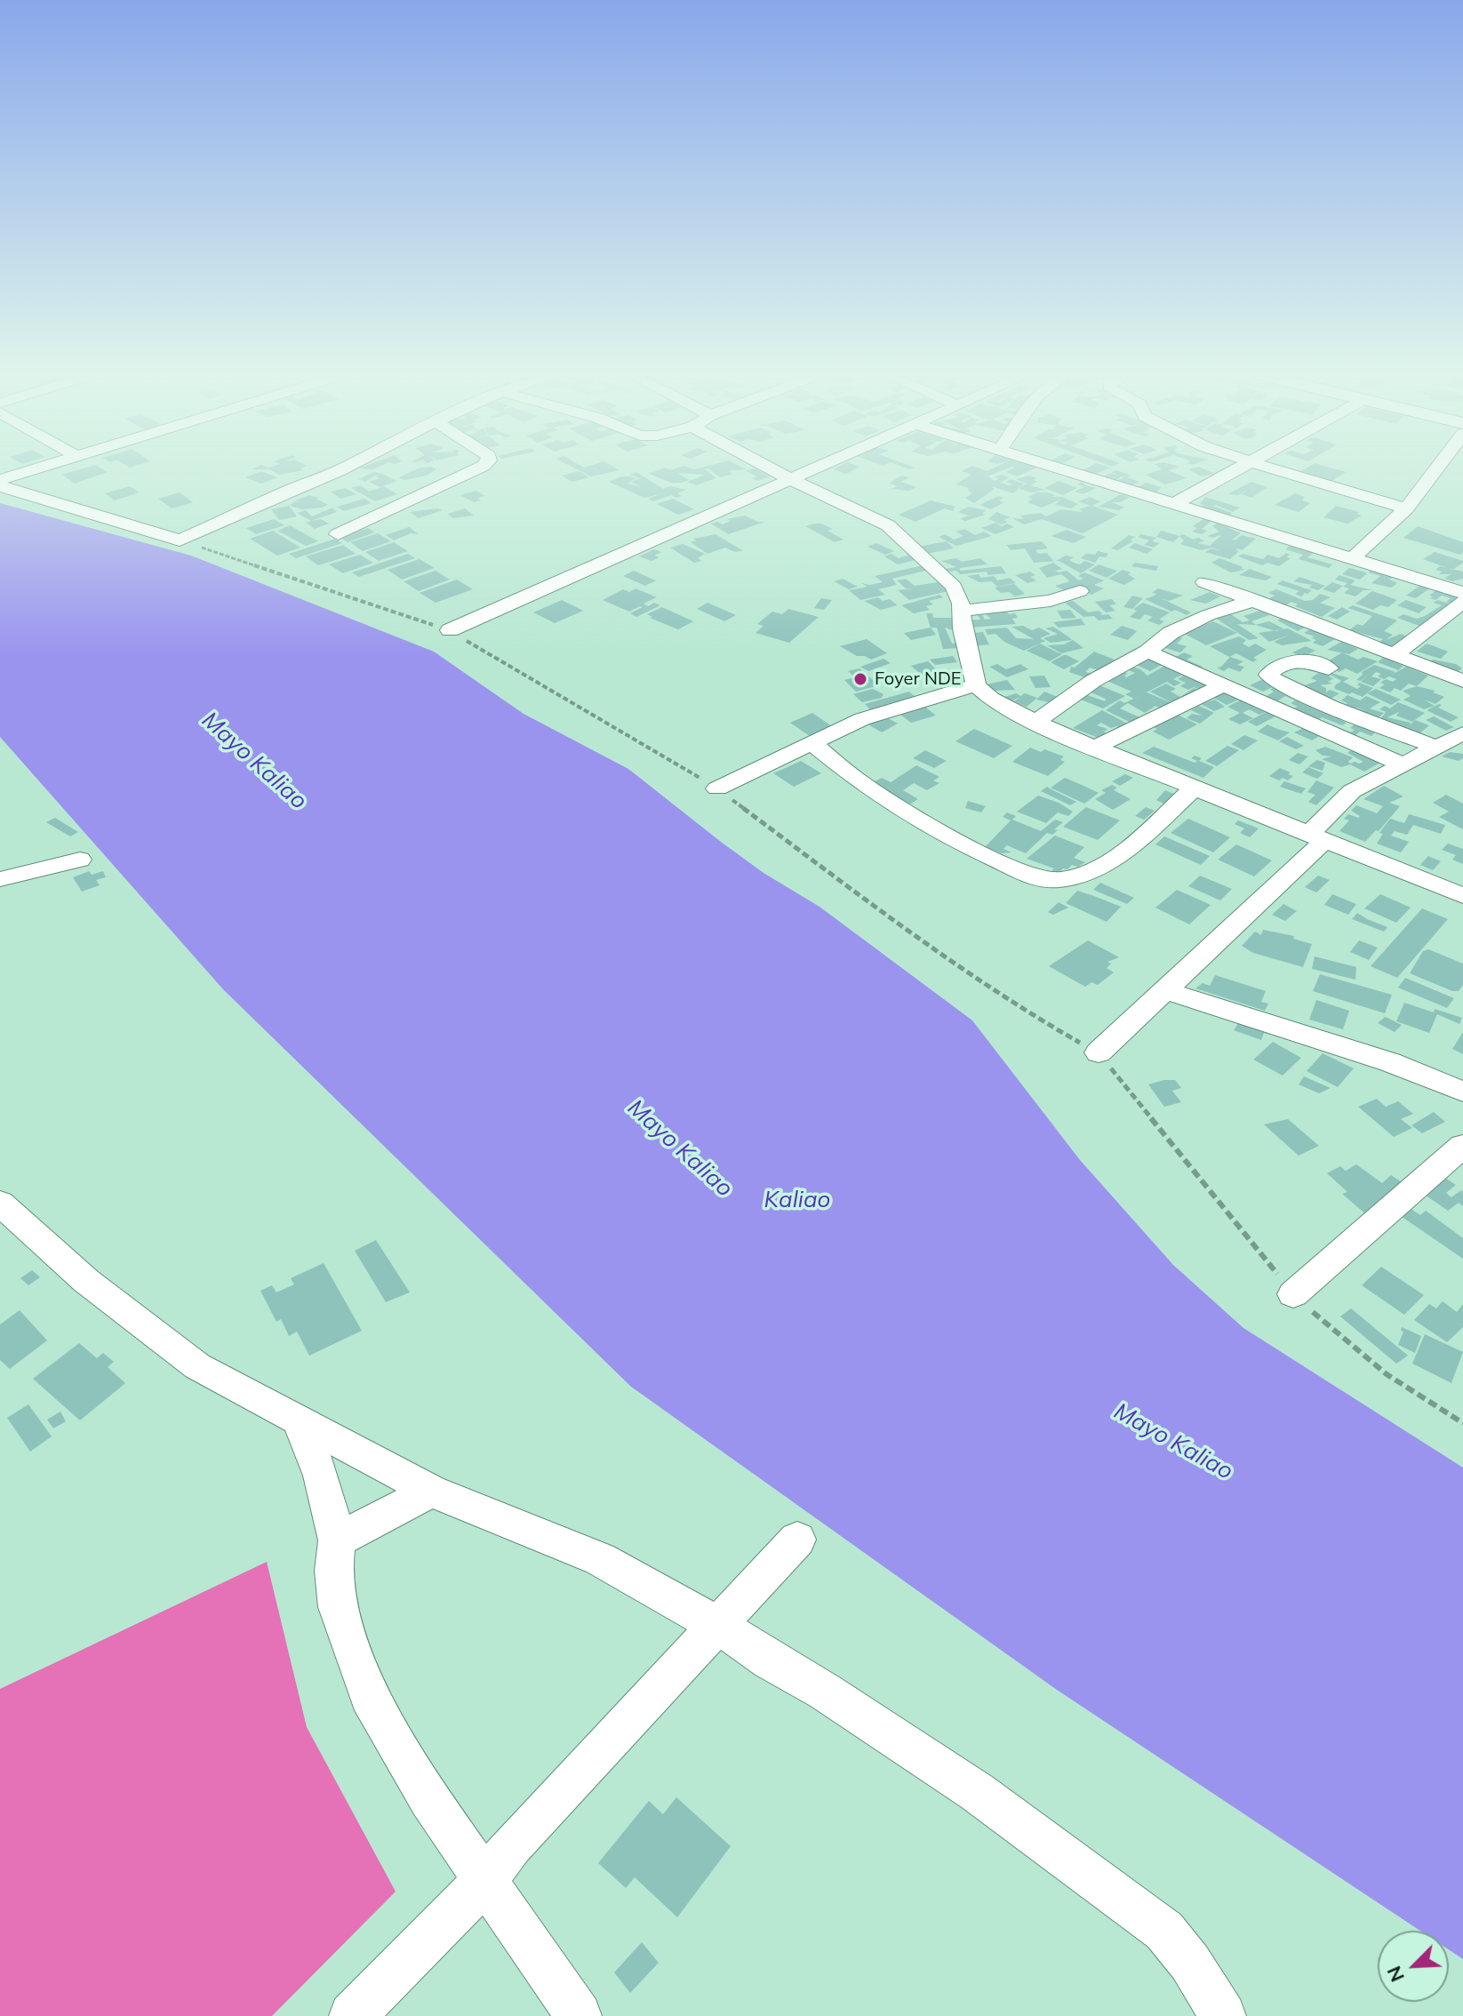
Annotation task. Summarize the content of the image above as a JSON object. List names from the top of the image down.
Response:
{
  "water": ["Mayo Kaliao", "Kaliao"],
  "places": ["Foyer NDE"],
  "north": "bottom left"
}
